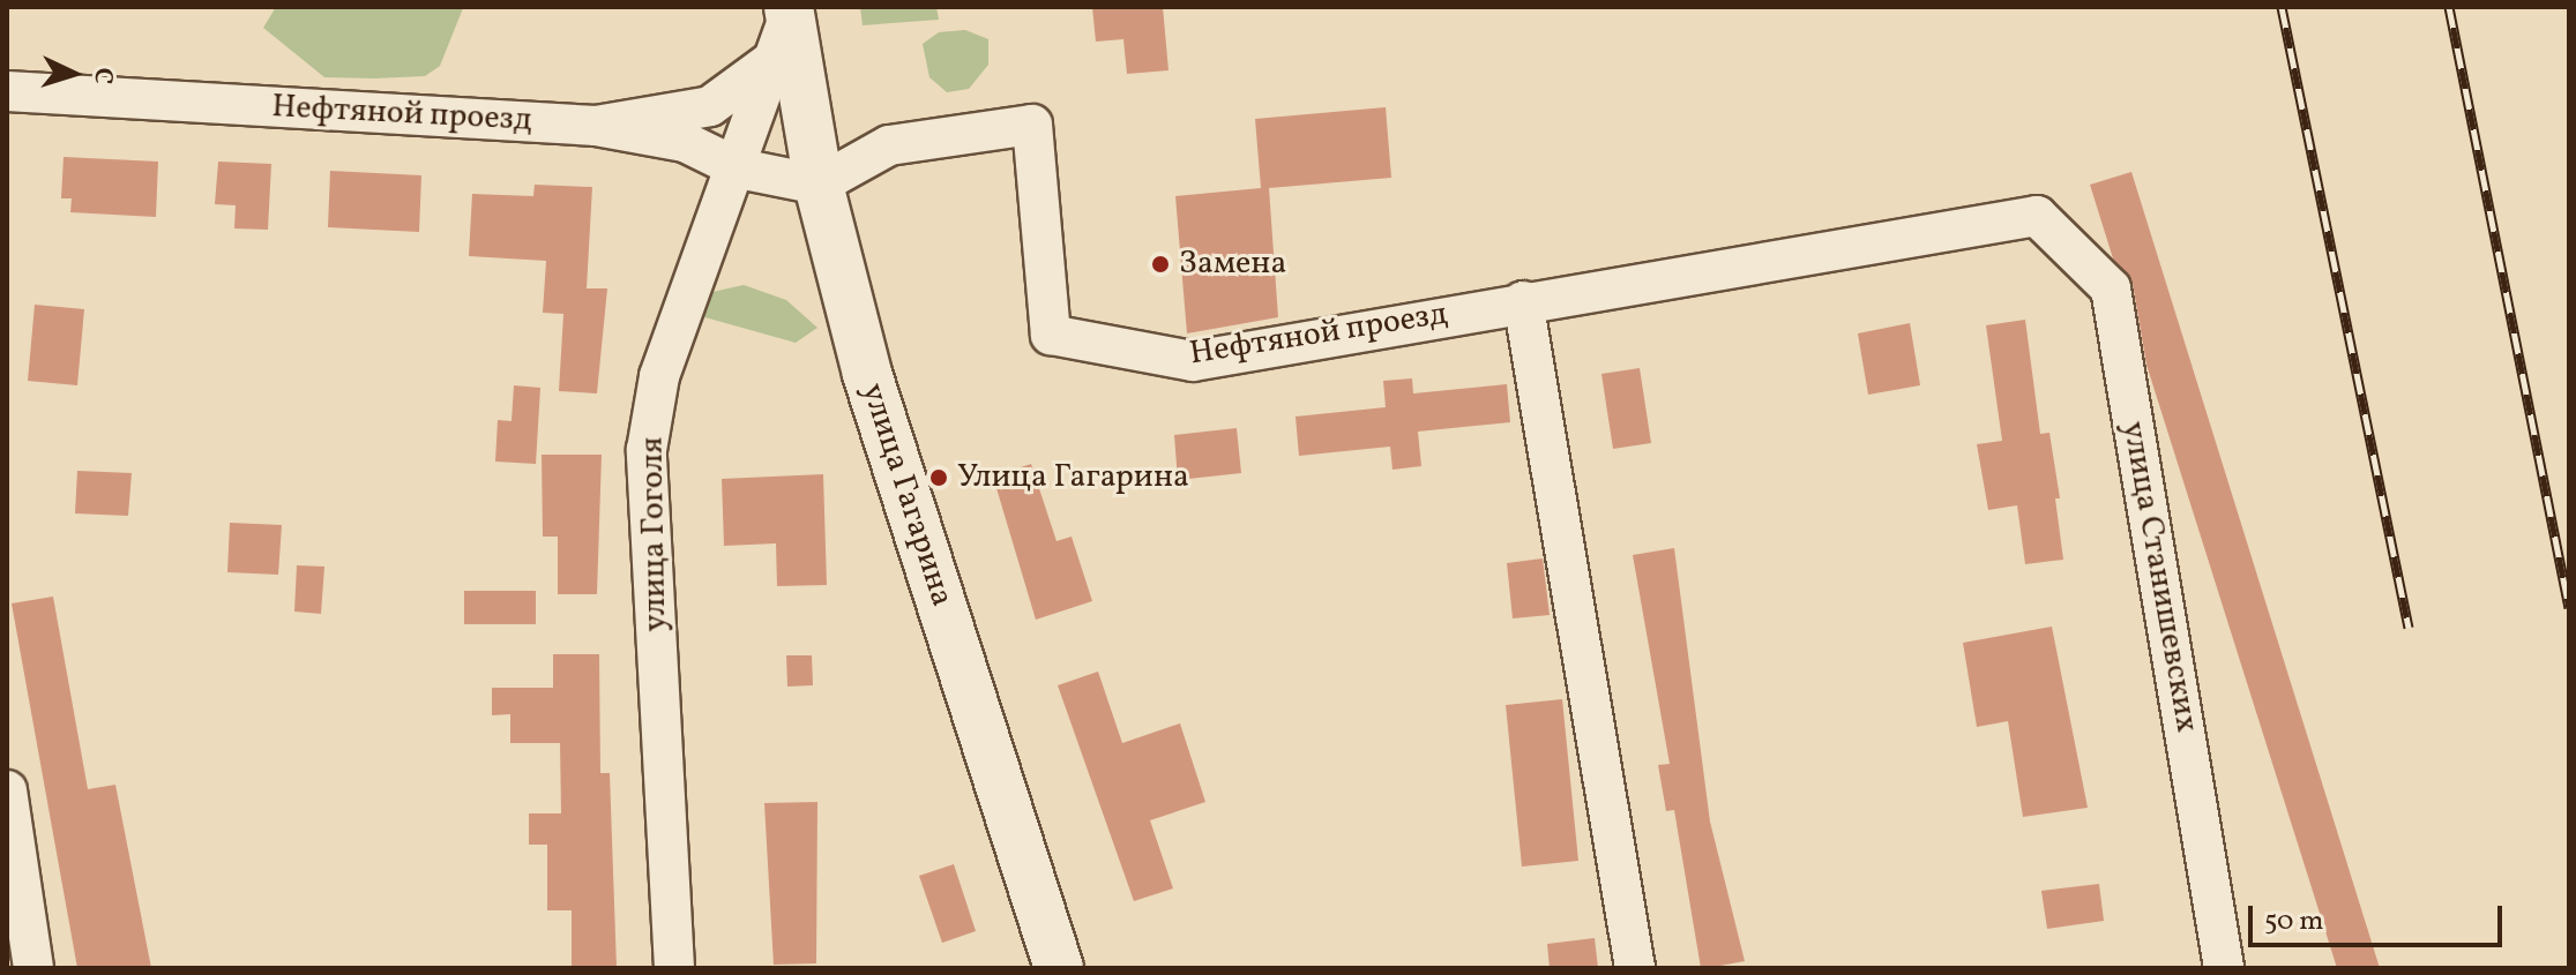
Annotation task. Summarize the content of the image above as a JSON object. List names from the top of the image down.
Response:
{
  "streets": {
    "street": [
      "Нефтяной проезд",
      "улица Гагарина",
      "улица Гоголя",
      "улица Станишевских"
    ]
  },
  "crossings": [
    ["Нефтяной проезд", "улица Гагарина"],
    ["Нефтяной проезд", "улица Гоголя"],
    ["Нефтяной проезд", "улица Станишевских"],
    ["улица Гагарина", "улица Гоголя"]
  ],
  "places": ["Замена", "Улица Гагарина"],
  "scale_bar": "50 m",
  "north": "right"
}
